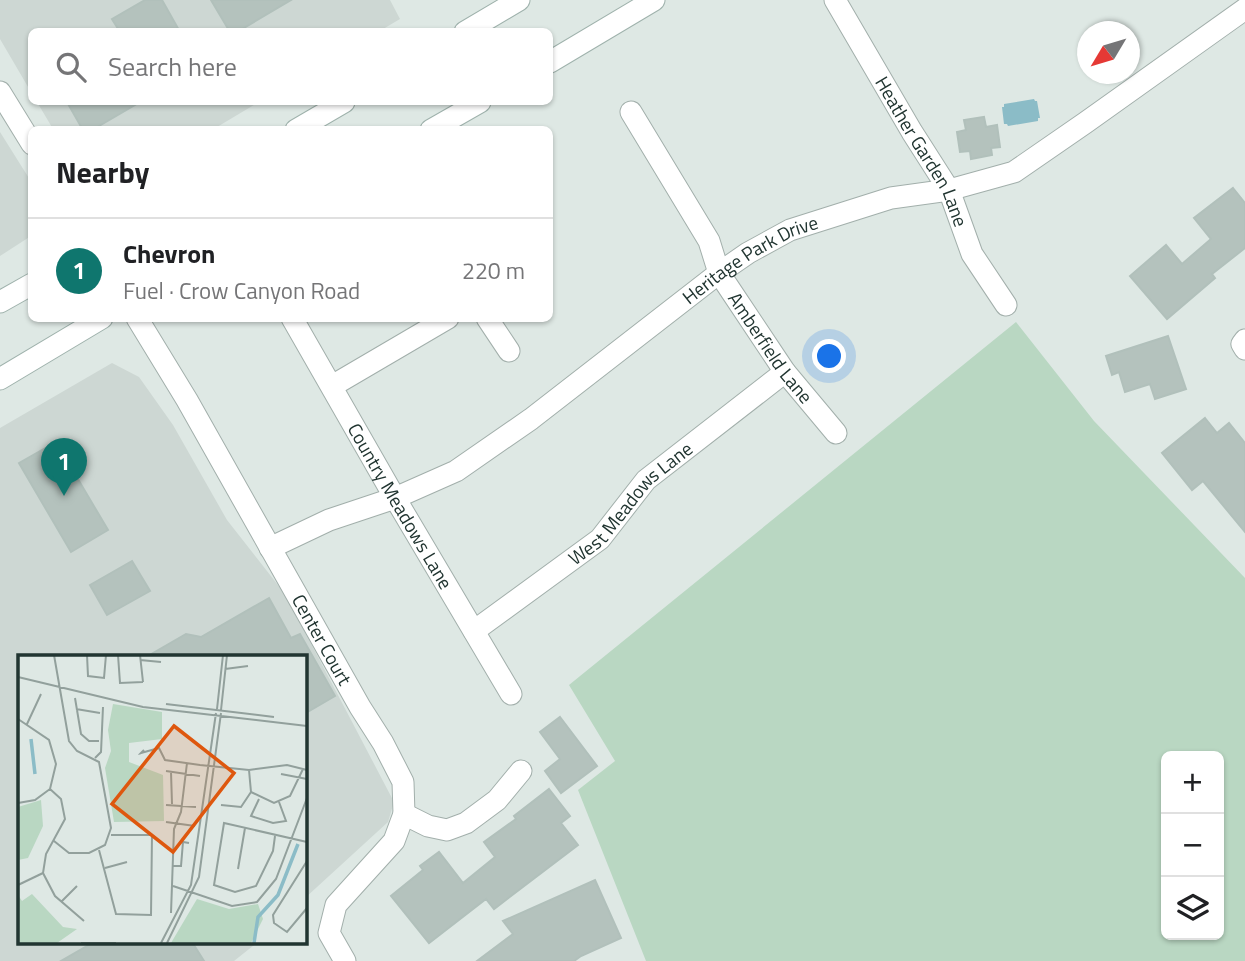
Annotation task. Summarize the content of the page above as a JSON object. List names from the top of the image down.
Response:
{
  "streets": {
    "street": [
      "Heather Garden Lane",
      "Heritage Park Drive",
      "Amberfield Lane",
      "West Meadows Lane",
      "Country Meadows Lane",
      "Center Court"
    ]
  },
  "crossings": [
    ["Heather Garden Lane", "Heritage Park Drive"],
    ["Heritage Park Drive", "Amberfield Lane"],
    ["Heritage Park Drive", "Country Meadows Lane"],
    ["Heritage Park Drive", "Center Court"],
    ["Amberfield Lane", "West Meadows Lane"],
    ["West Meadows Lane", "Country Meadows Lane"]
  ],
  "north": "bottom left",
  "page": {
    "search": "Search here",
    "heading": "Nearby",
    "list": [
      {
        "mark": "1",
        "name": "Chevron",
        "note": "Fuel · Crow Canyon Road",
        "value": "220 m"
      }
    ],
    "pins": "1",
    "map_buttons": ["+", "−"]
  }
}
